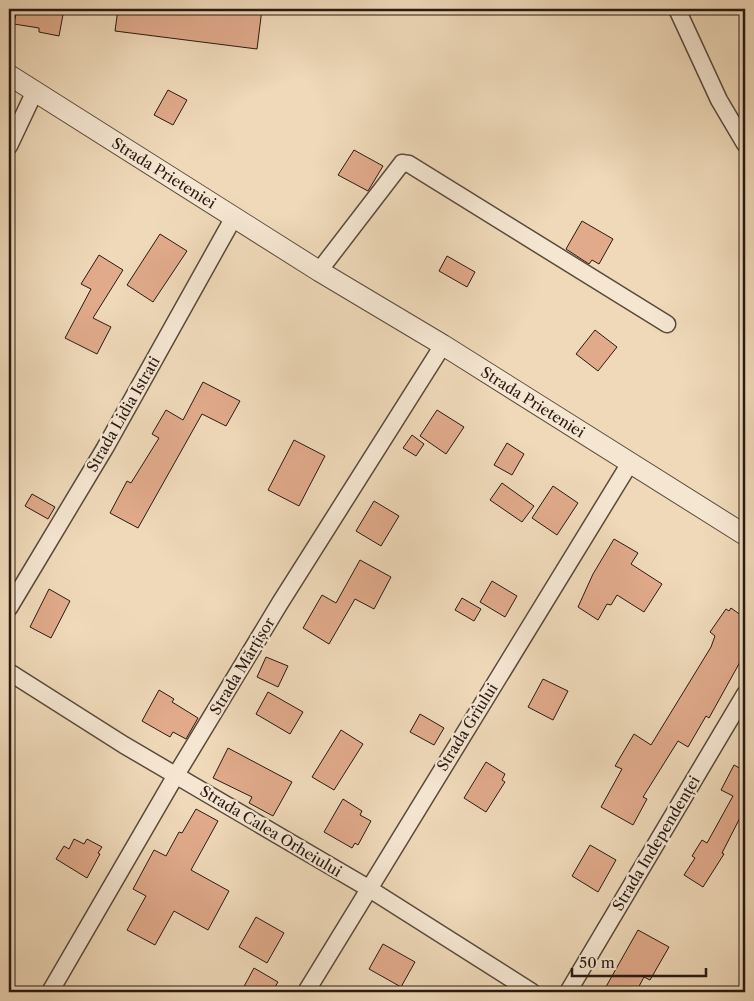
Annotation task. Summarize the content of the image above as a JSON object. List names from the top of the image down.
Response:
{
  "streets": {
    "street": [
      "Strada Prieteniei",
      "Strada Lidia Istrati",
      "Strada Mărțișor",
      "Strada Grîului",
      "Strada Calea Orheiului",
      "Strada Independenței"
    ]
  },
  "crossings": [
    ["Strada Prieteniei", "Strada Lidia Istrati"],
    ["Strada Prieteniei", "Strada Mărțișor"],
    ["Strada Prieteniei", "Strada Grîului"],
    ["Strada Mărțișor", "Strada Calea Orheiului"],
    ["Strada Grîului", "Strada Calea Orheiului"]
  ],
  "scale_bar": "50 m"
}
